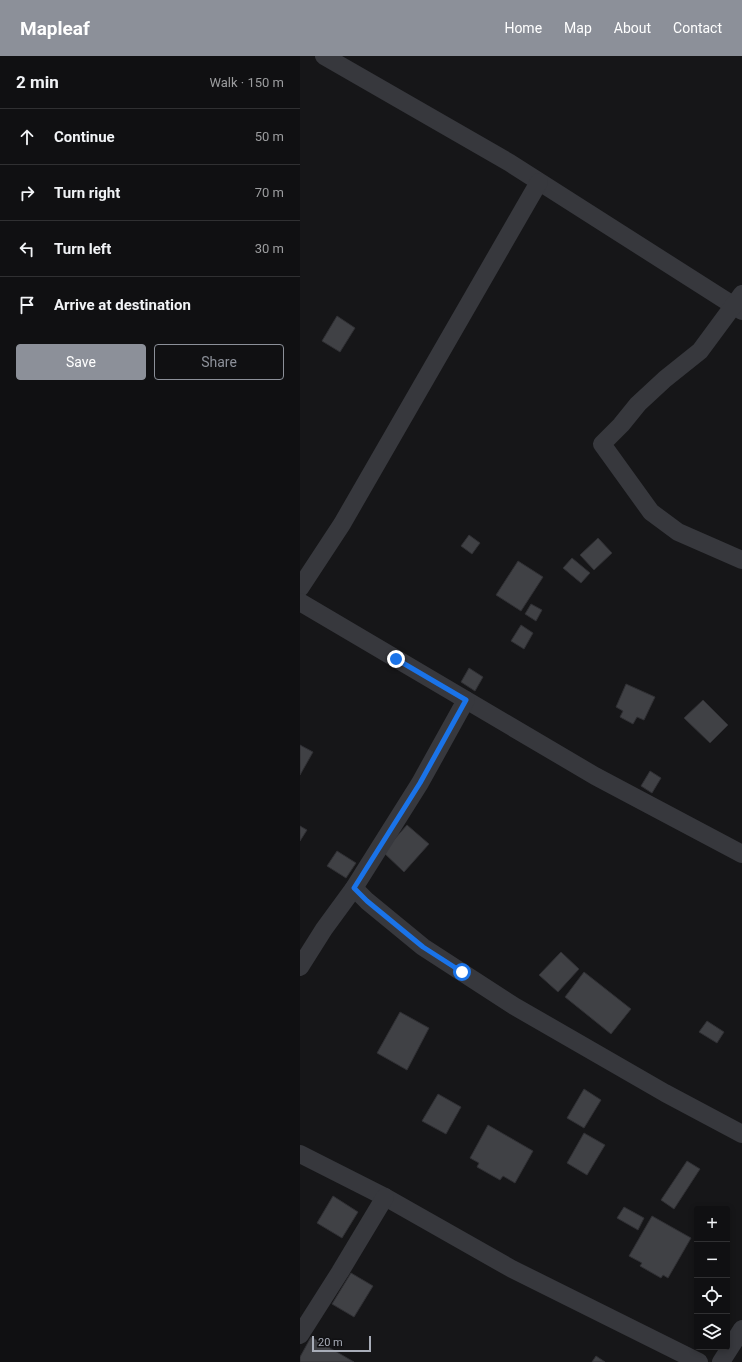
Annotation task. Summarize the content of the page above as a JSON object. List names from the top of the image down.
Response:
{
  "scale_bar": "20 m",
  "page": {
    "header": "Mapleaf",
    "nav": [
      "Home",
      "Map",
      "About",
      "Contact"
    ],
    "heading": ["2 min", "Walk · 150 m"],
    "list": [
      ["Continue", "50 m"],
      ["Turn right", "70 m"],
      ["Turn left", "30 m"],
      "Arrive at destination"
    ],
    "buttons": ["Save", "Share"],
    "map_buttons": ["+", "−"],
    "scale": "20 m"
  }
}
